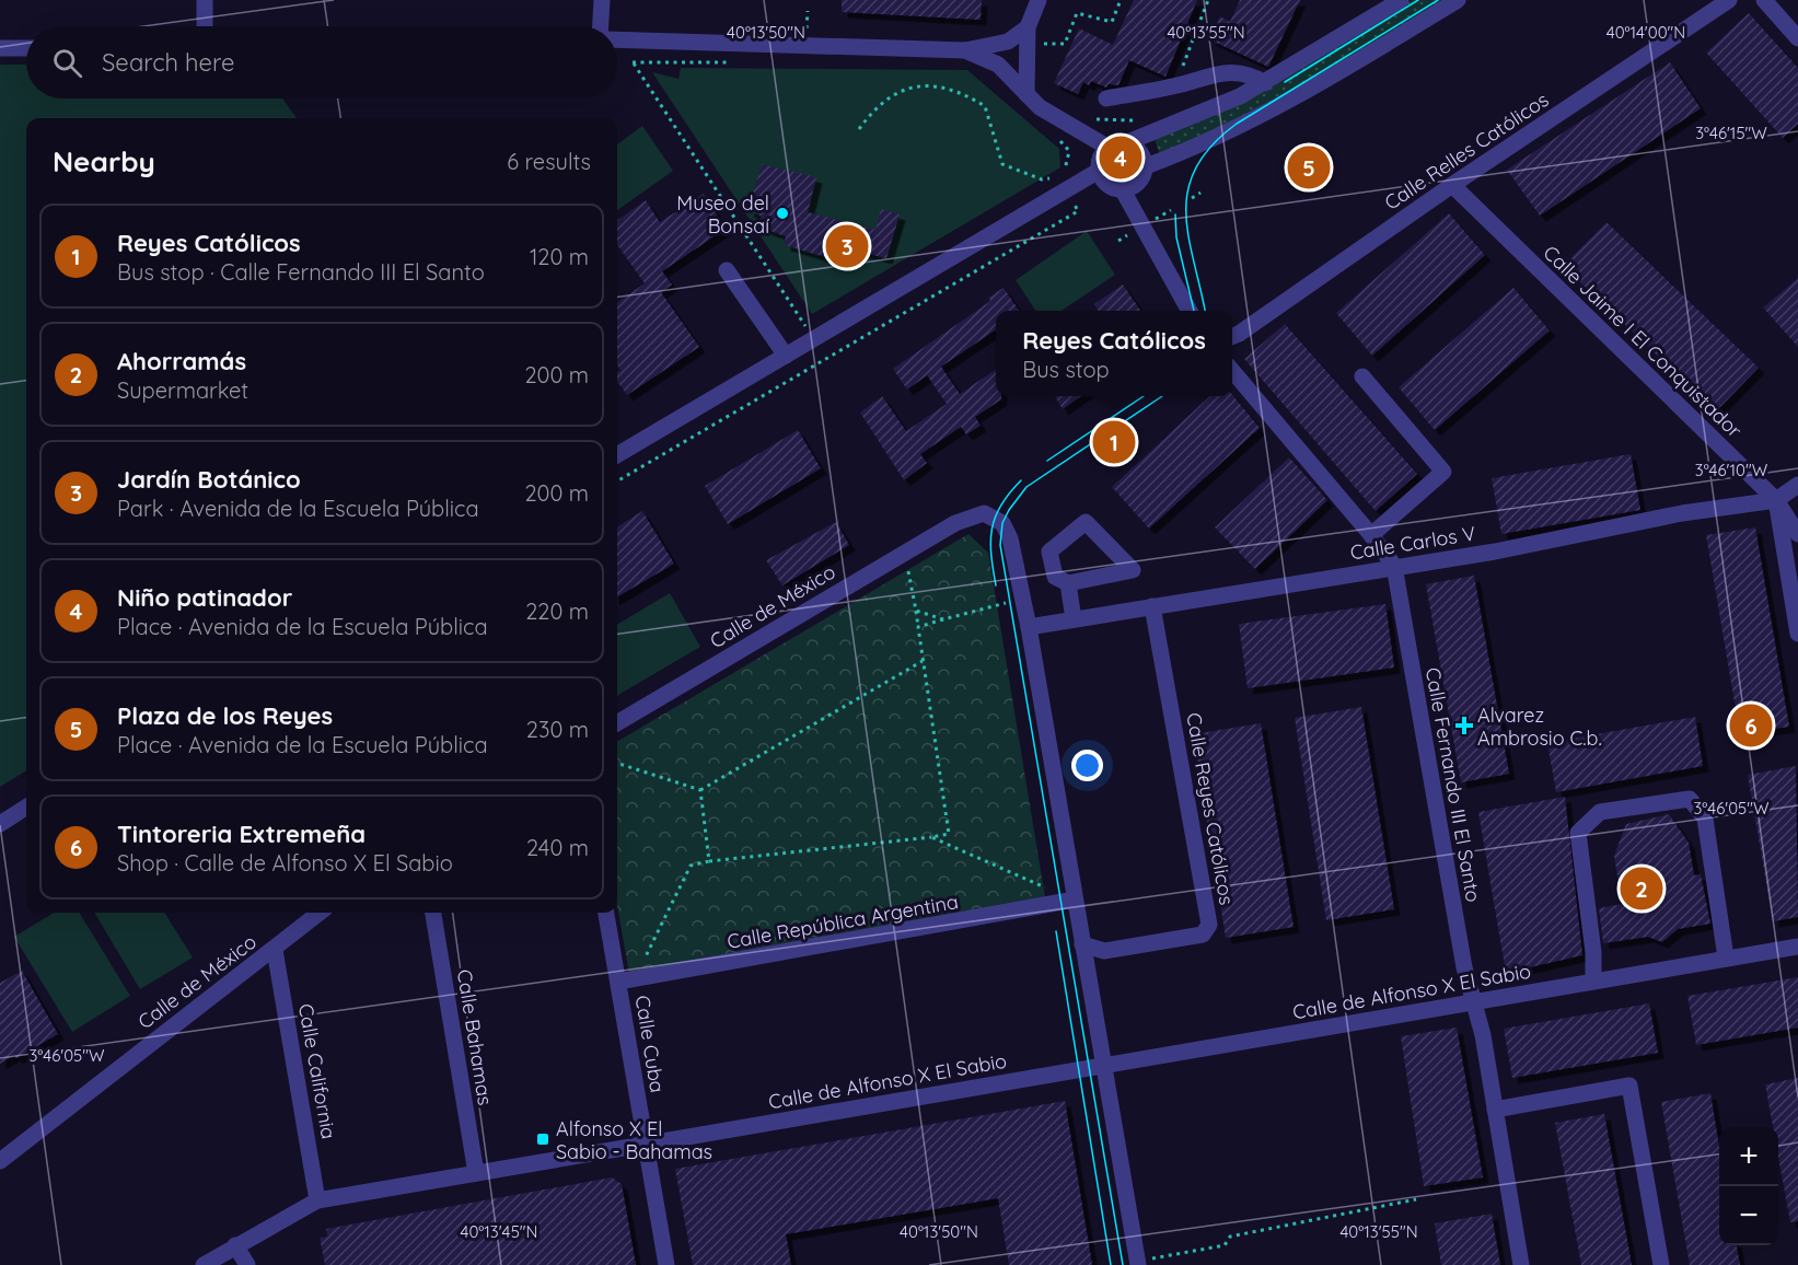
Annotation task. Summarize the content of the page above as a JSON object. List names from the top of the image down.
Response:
{
  "streets": {
    "street": [
      "Calle Relles Católicos",
      "Calle Jaime I El Conquistador",
      "Calle Carlos V",
      "Calle de México",
      "Calle Fernando III El Santo",
      "Calle Reyes Católicos",
      "Calle República Argentina",
      "Calle de Alfonso X El Sabio",
      "Calle Bahamas",
      "Calle Cuba",
      "Calle California"
    ]
  },
  "crossings": [
    ["Calle Relles Católicos", "Calle Jaime I El Conquistador"],
    ["Calle Jaime I El Conquistador", "Calle Carlos V"],
    ["Calle Carlos V", "Calle Fernando III El Santo"],
    ["Calle Carlos V", "Calle Reyes Católicos"],
    ["Calle de México", "Calle California"],
    ["Calle Fernando III El Santo", "Calle de Alfonso X El Sabio"],
    ["Calle República Argentina", "Calle Cuba"],
    ["Calle de Alfonso X El Sabio", "Calle Bahamas"],
    ["Calle de Alfonso X El Sabio", "Calle Cuba"],
    ["Calle de Alfonso X El Sabio", "Calle California"]
  ],
  "places": {
    "other": ["Museo del Bonsaí"],
    "health": ["Alvarez Ambrosio C.b."],
    "transit": ["Alfonso X El Sabio - Bahamas"]
  },
  "page": {
    "search": "Search here",
    "heading": ["Nearby", "6 results"],
    "pins": [
      "4",
      "5",
      "3",
      "1",
      "6",
      "2"
    ],
    "list": [
      {
        "mark": "1",
        "name": "Reyes Católicos",
        "note": "Bus stop · Calle Fernando III El Santo",
        "value": "120 m"
      },
      {
        "mark": "2",
        "name": "Ahorramás",
        "note": "Supermarket",
        "value": "200 m"
      },
      {
        "mark": "3",
        "name": "Jardín Botánico",
        "note": "Park · Avenida de la Escuela Pública",
        "value": "200 m"
      },
      {
        "mark": "4",
        "name": "Niño patinador",
        "note": "Place · Avenida de la Escuela Pública",
        "value": "220 m"
      },
      {
        "mark": "5",
        "name": "Plaza de los Reyes",
        "note": "Place · Avenida de la Escuela Pública",
        "value": "230 m"
      },
      {
        "mark": "6",
        "name": "Tintoreria Extremeña",
        "note": "Shop · Calle de Alfonso X El Sabio",
        "value": "240 m"
      }
    ],
    "popup": ["Reyes Católicos", "Bus stop"],
    "map_buttons": ["+", "−"]
  },
  "coordinates": [
    "40°13'50\"N",
    "40°13'55\"N",
    "40°14'00\"N",
    "3°46'15\"W",
    "3°46'10\"W",
    "3°46'05\"W",
    "40°13'45\"N"
  ]
}
